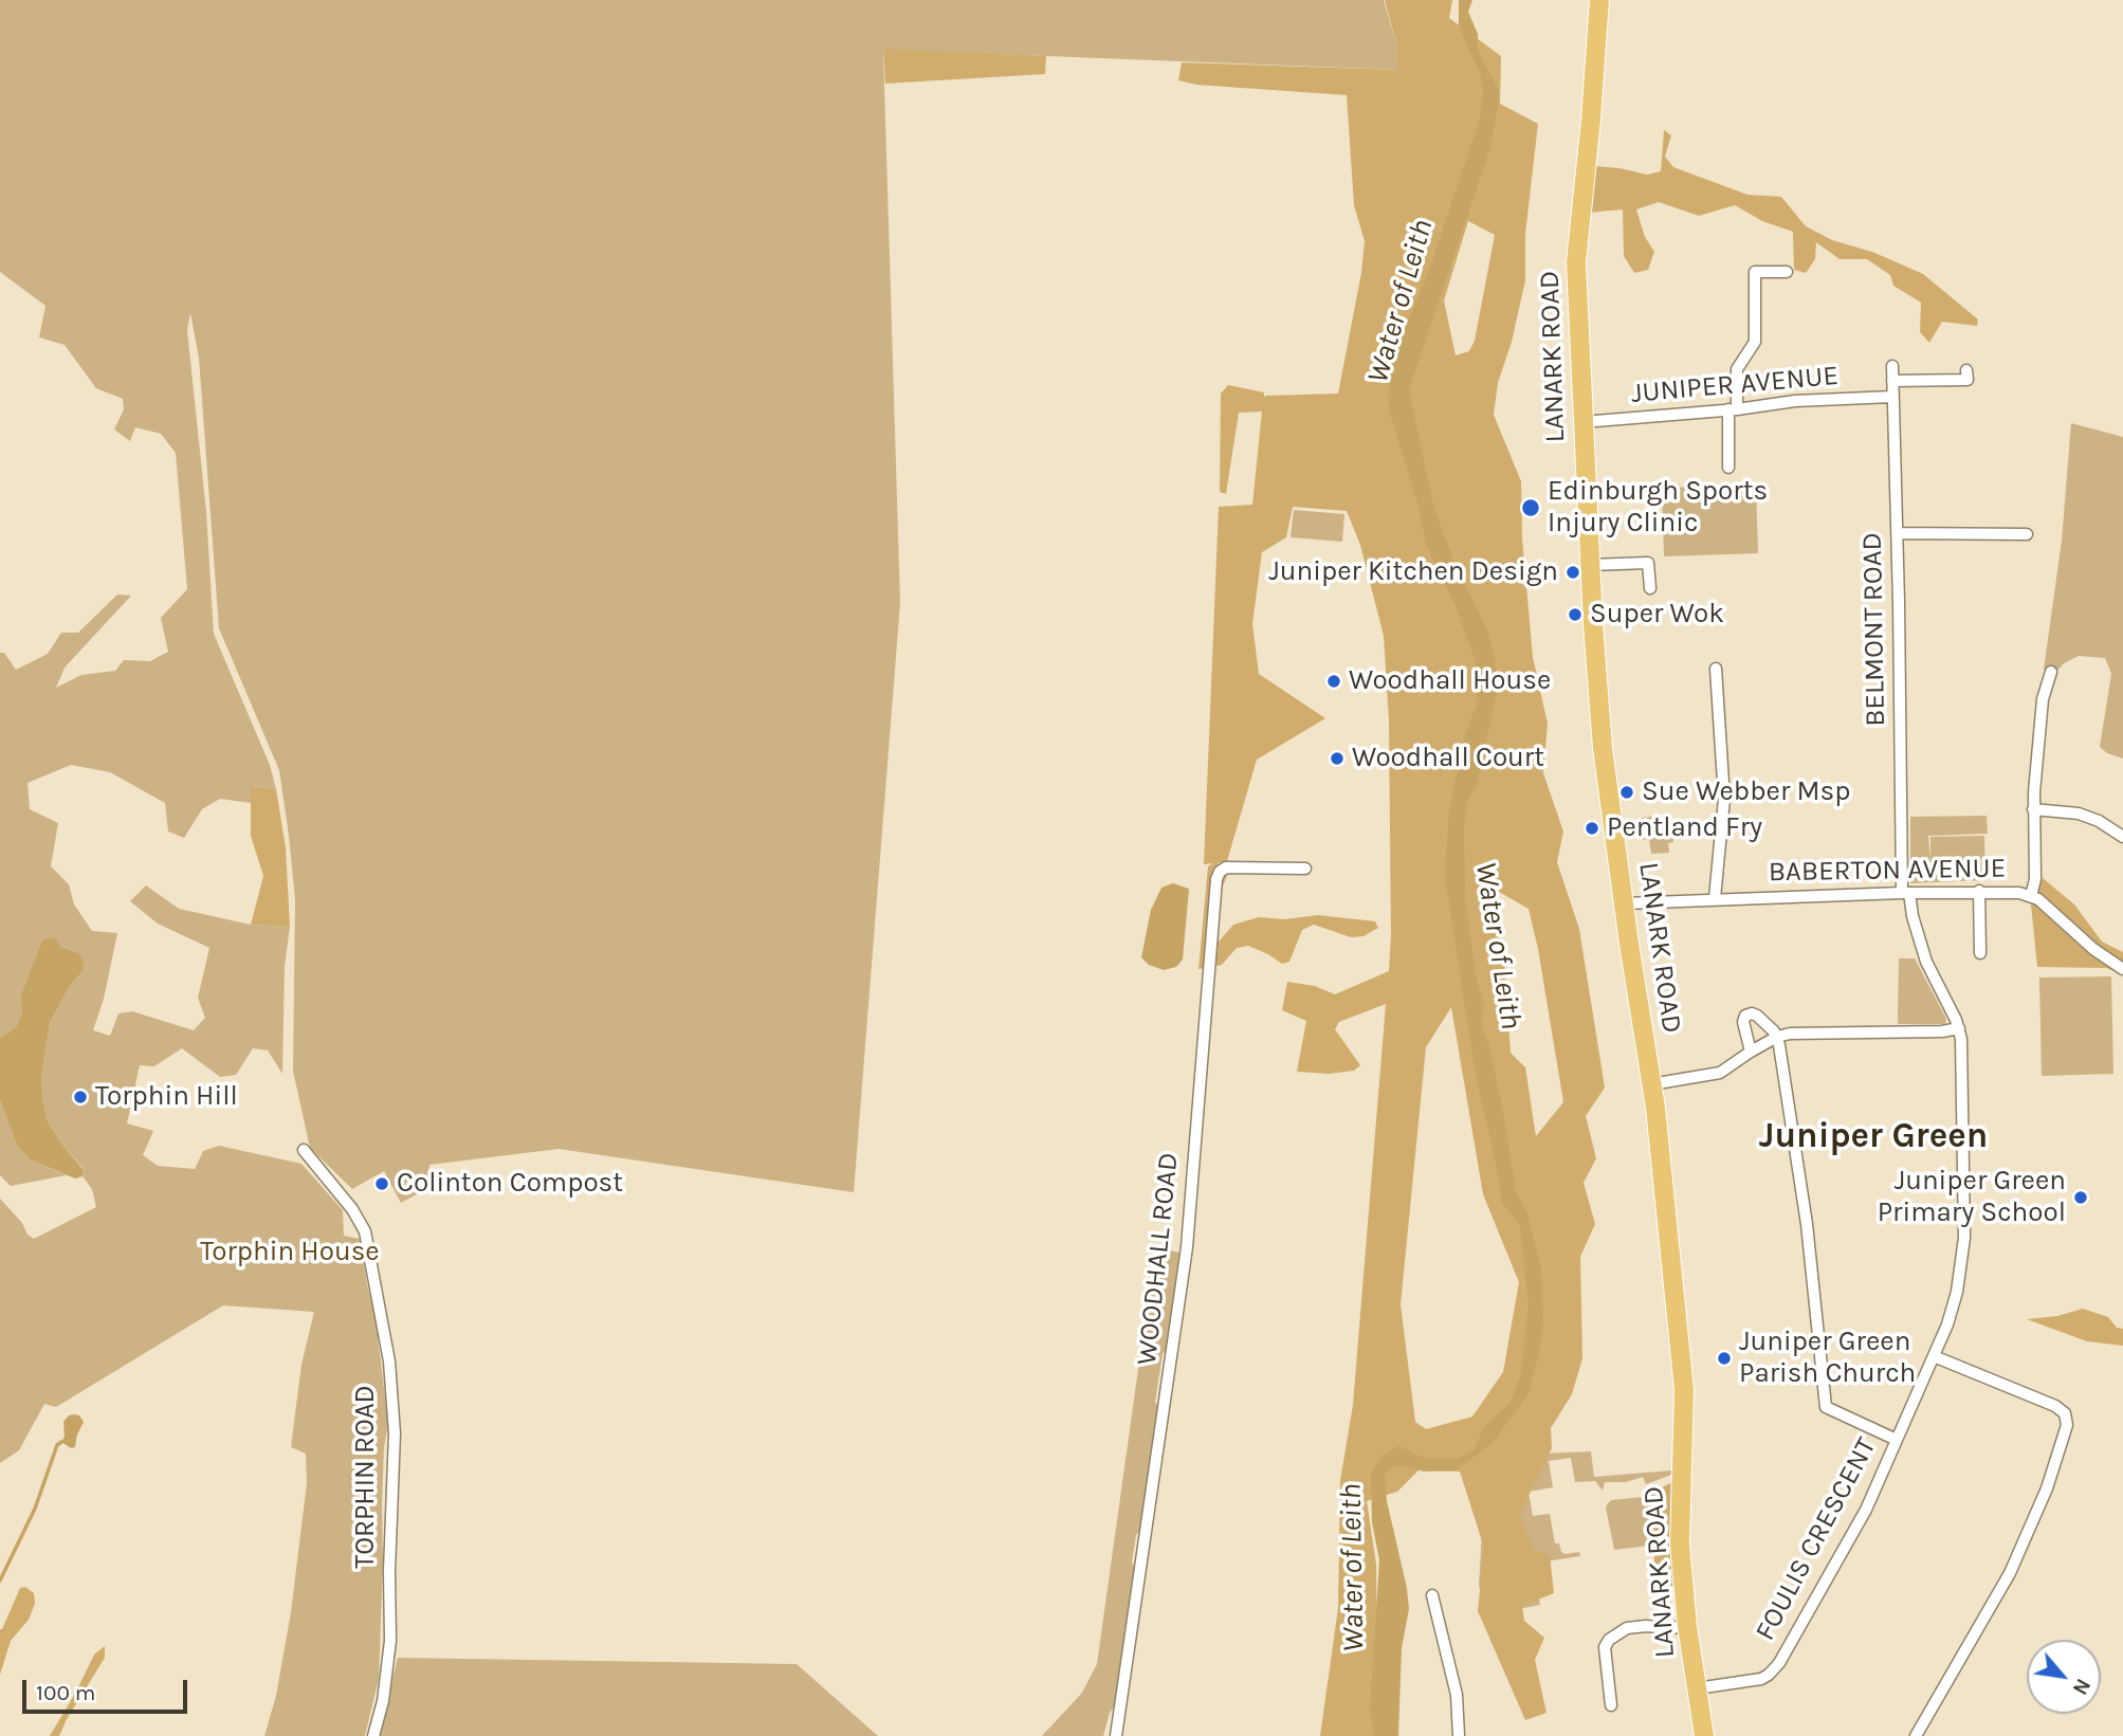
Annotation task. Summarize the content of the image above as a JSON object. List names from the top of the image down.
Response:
{
  "streets": {
    "main road": ["LANARK ROAD"],
    "street": [
      "JUNIPER AVENUE",
      "BELMONT ROAD",
      "BABERTON AVENUE",
      "WOODHALL ROAD",
      "TORPHIN ROAD",
      "FOULIS CRESCENT"
    ]
  },
  "crossings": [
    ["LANARK ROAD", "JUNIPER AVENUE"],
    ["LANARK ROAD", "BABERTON AVENUE"],
    ["LANARK ROAD", "FOULIS CRESCENT"],
    ["JUNIPER AVENUE", "BELMONT ROAD"],
    ["BELMONT ROAD", "BABERTON AVENUE"],
    ["BELMONT ROAD", "FOULIS CRESCENT"]
  ],
  "districts": ["Juniper Green"],
  "water": ["Water of Leith"],
  "parks": ["Torphin House"],
  "places": [
    "Edinburgh Sports Injury Clinic",
    "Juniper Kitchen Design",
    "Super Wok",
    "Woodhall House",
    "Woodhall Court",
    "Sue Webber Msp",
    "Pentland Fry",
    "Torphin Hill",
    "Colinton Compost",
    "Juniper Green Primary School",
    "Juniper Green Parish Church"
  ],
  "scale_bar": "100 m",
  "north": "bottom right"
}
